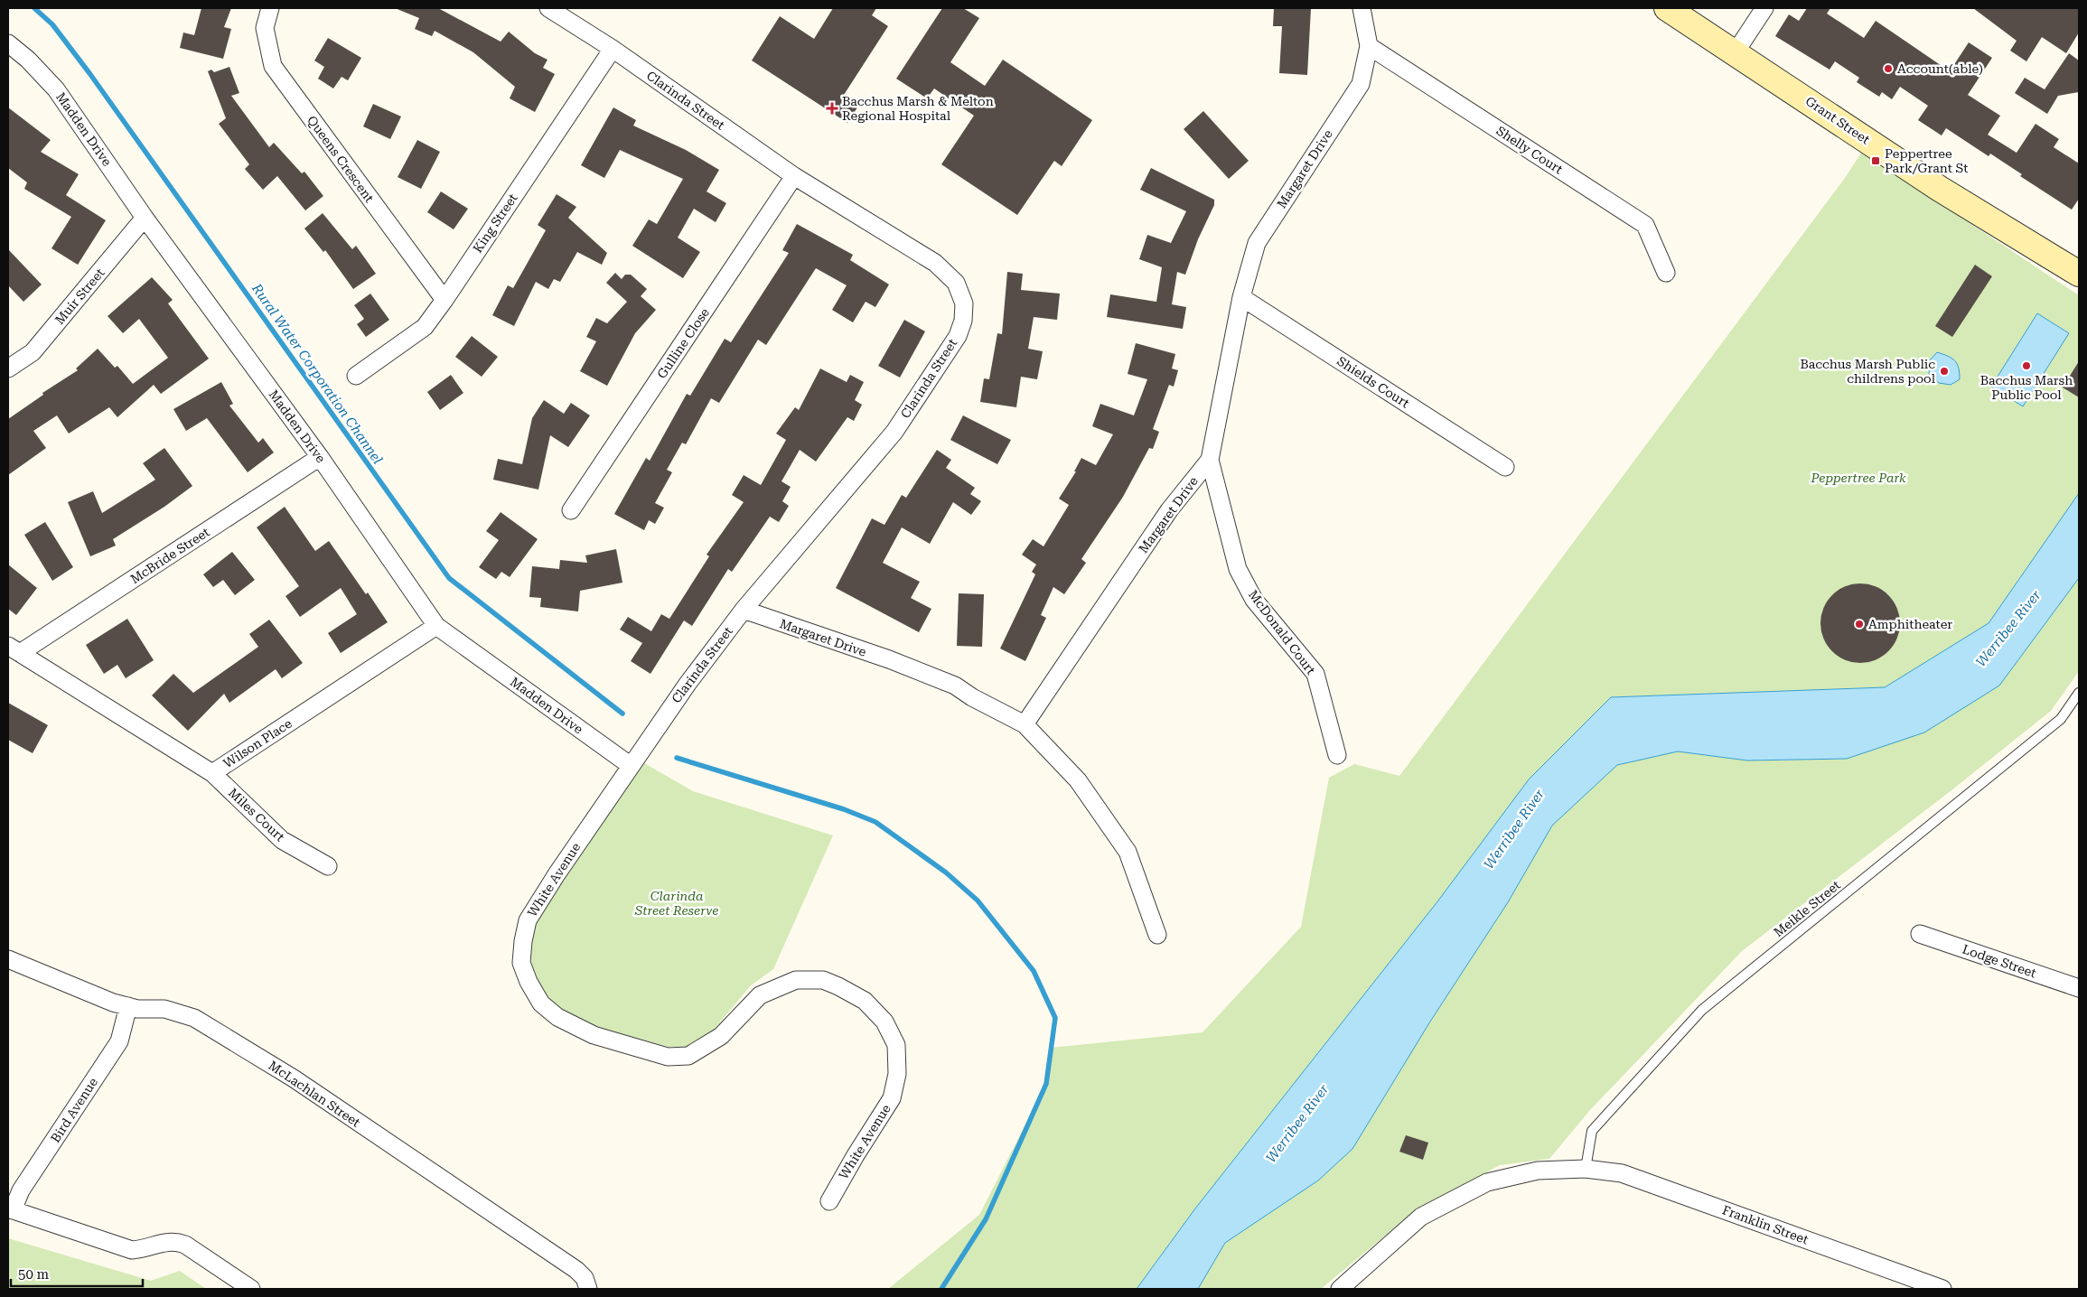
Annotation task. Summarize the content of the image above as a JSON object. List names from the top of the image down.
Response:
{
  "streets": {
    "main road": ["Grant Street"],
    "street": [
      "Clarinda Street",
      "Madden Drive",
      "Shelly Court",
      "Queens Crescent",
      "Margaret Drive",
      "King Street",
      "Muir Street",
      "Gulline Close",
      "Shields Court",
      "McBride Street",
      "McDonald Court",
      "Wilson Place",
      "Miles Court",
      "White Avenue",
      "Lodge Street",
      "McLachlan Street",
      "Bird Avenue",
      "Franklin Street"
    ],
    "lane": ["Meikle Street"]
  },
  "crossings": [
    ["Clarinda Street", "Madden Drive"],
    ["Clarinda Street", "Margaret Drive"],
    ["Clarinda Street", "King Street"],
    ["Clarinda Street", "Gulline Close"],
    ["Clarinda Street", "White Avenue"],
    ["Madden Drive", "Muir Street"],
    ["Madden Drive", "McBride Street"],
    ["Madden Drive", "Wilson Place"],
    ["Madden Drive", "White Avenue"],
    ["Shelly Court", "Margaret Drive"],
    ["Queens Crescent", "King Street"],
    ["Margaret Drive", "Shields Court"],
    ["Margaret Drive", "McDonald Court"],
    ["McBride Street", "Wilson Place"],
    ["Wilson Place", "Miles Court"],
    ["Meikle Street", "Franklin Street"],
    ["McLachlan Street", "Bird Avenue"]
  ],
  "water": ["Rural Water Corporation Channel", "Werribee River"],
  "parks": ["Peppertree Park", "Clarinda Street Reserve"],
  "places": {
    "other": [
      "Account(able)",
      "Bacchus Marsh Public Pool",
      "Bacchus Marsh Public childrens pool",
      "Amphitheater"
    ],
    "health": ["Bacchus Marsh & Melton Regional Hospital"],
    "transit": ["Peppertree Park/Grant St"]
  },
  "scale_bar": "50 m"
}
